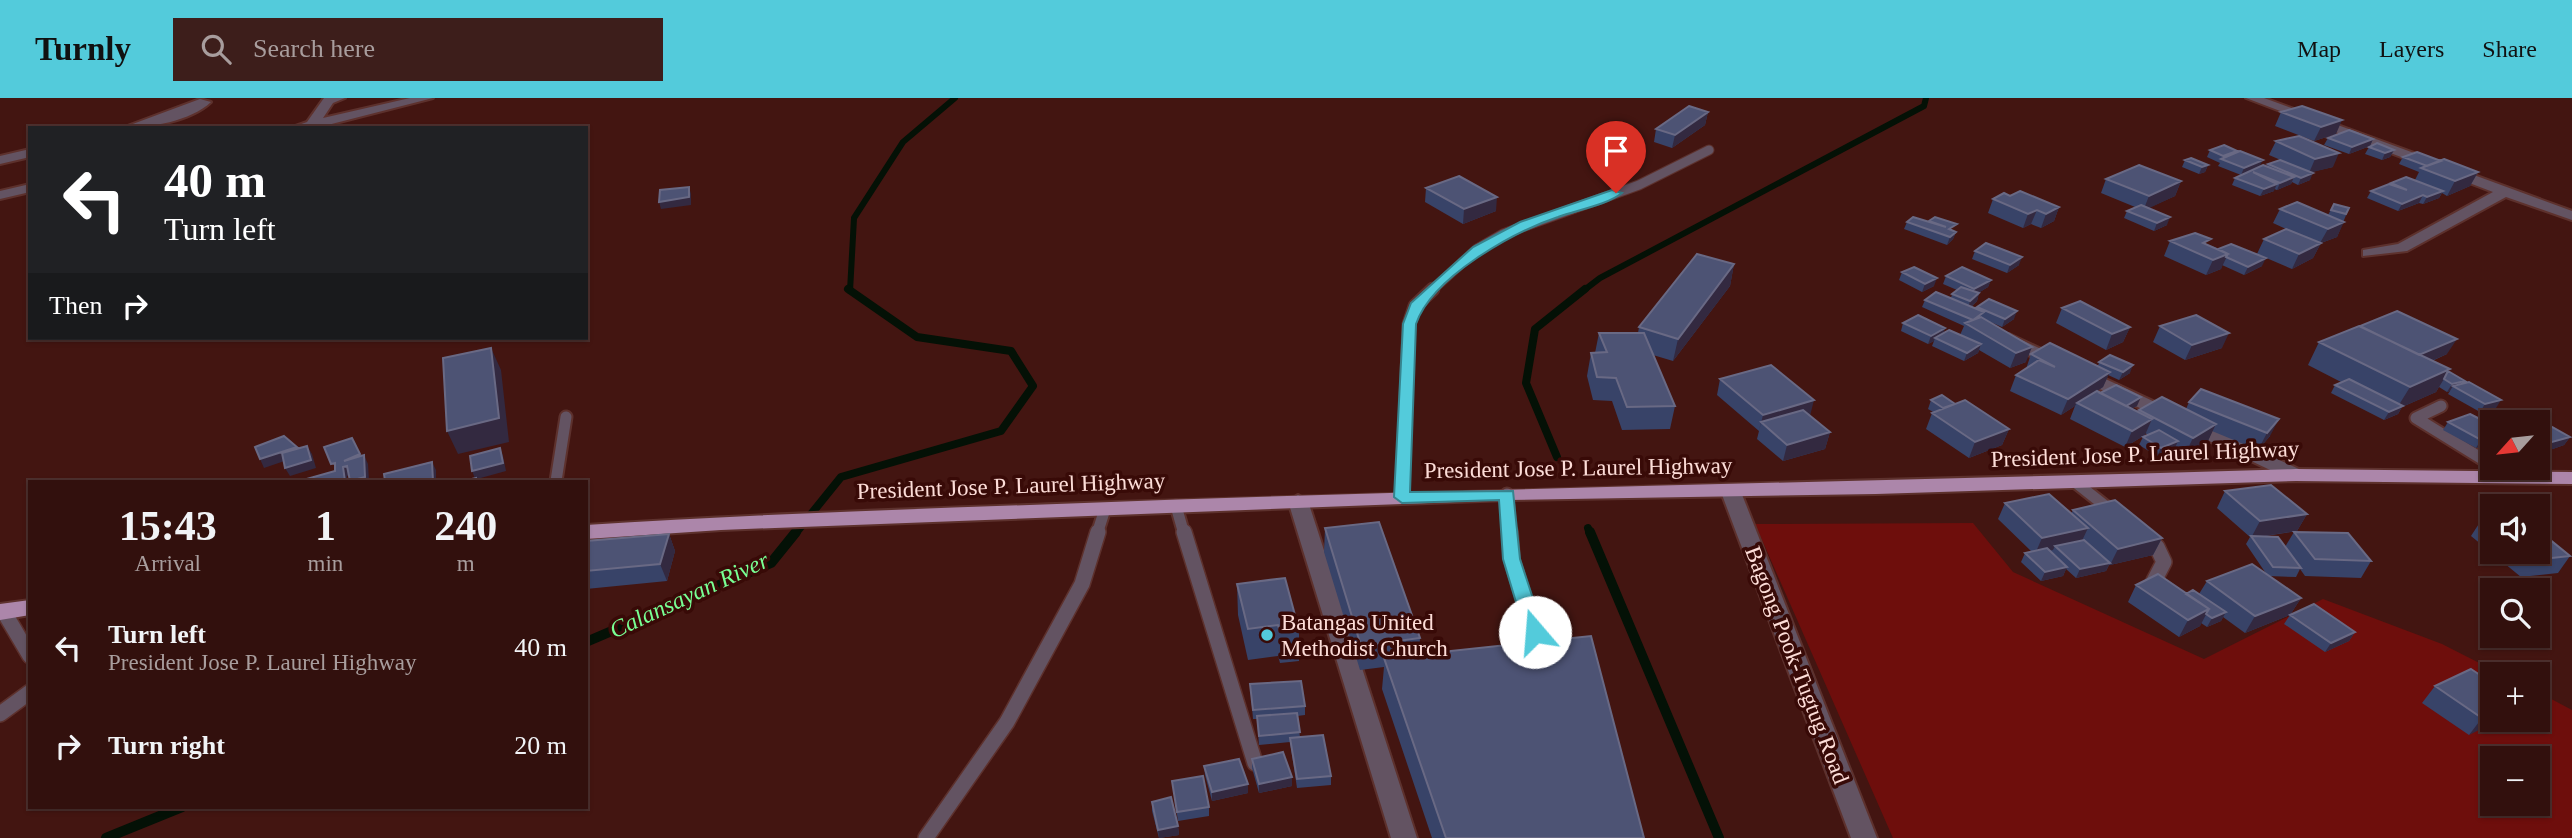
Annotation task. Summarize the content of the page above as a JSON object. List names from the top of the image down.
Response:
{
  "streets": {
    "highway": ["President Jose P. Laurel Highway"],
    "street": ["Bagong Pook-Tugtug Road"]
  },
  "crossings": [
    ["President Jose P. Laurel Highway", "Bagong Pook-Tugtug Road"]
  ],
  "water": ["Calansayan River"],
  "places": ["Batangas United Methodist Church"],
  "north": "bottom left",
  "page": {
    "header": "Turnly",
    "search": "Search here",
    "nav": ["Map", "Layers", "Share"],
    "turn": ["40 m", "Turn left"],
    "then": "Then",
    "map_buttons": ["+", "−"],
    "eta": [
      "15:43",
      "Arrival",
      "1",
      "min",
      "240",
      "m"
    ],
    "list": [
      {
        "name": "Turn left",
        "note": "President Jose P. Laurel Highway",
        "value": "40 m"
      },
      {
        "name": "Turn right",
        "value": "20 m"
      }
    ]
  }
}
